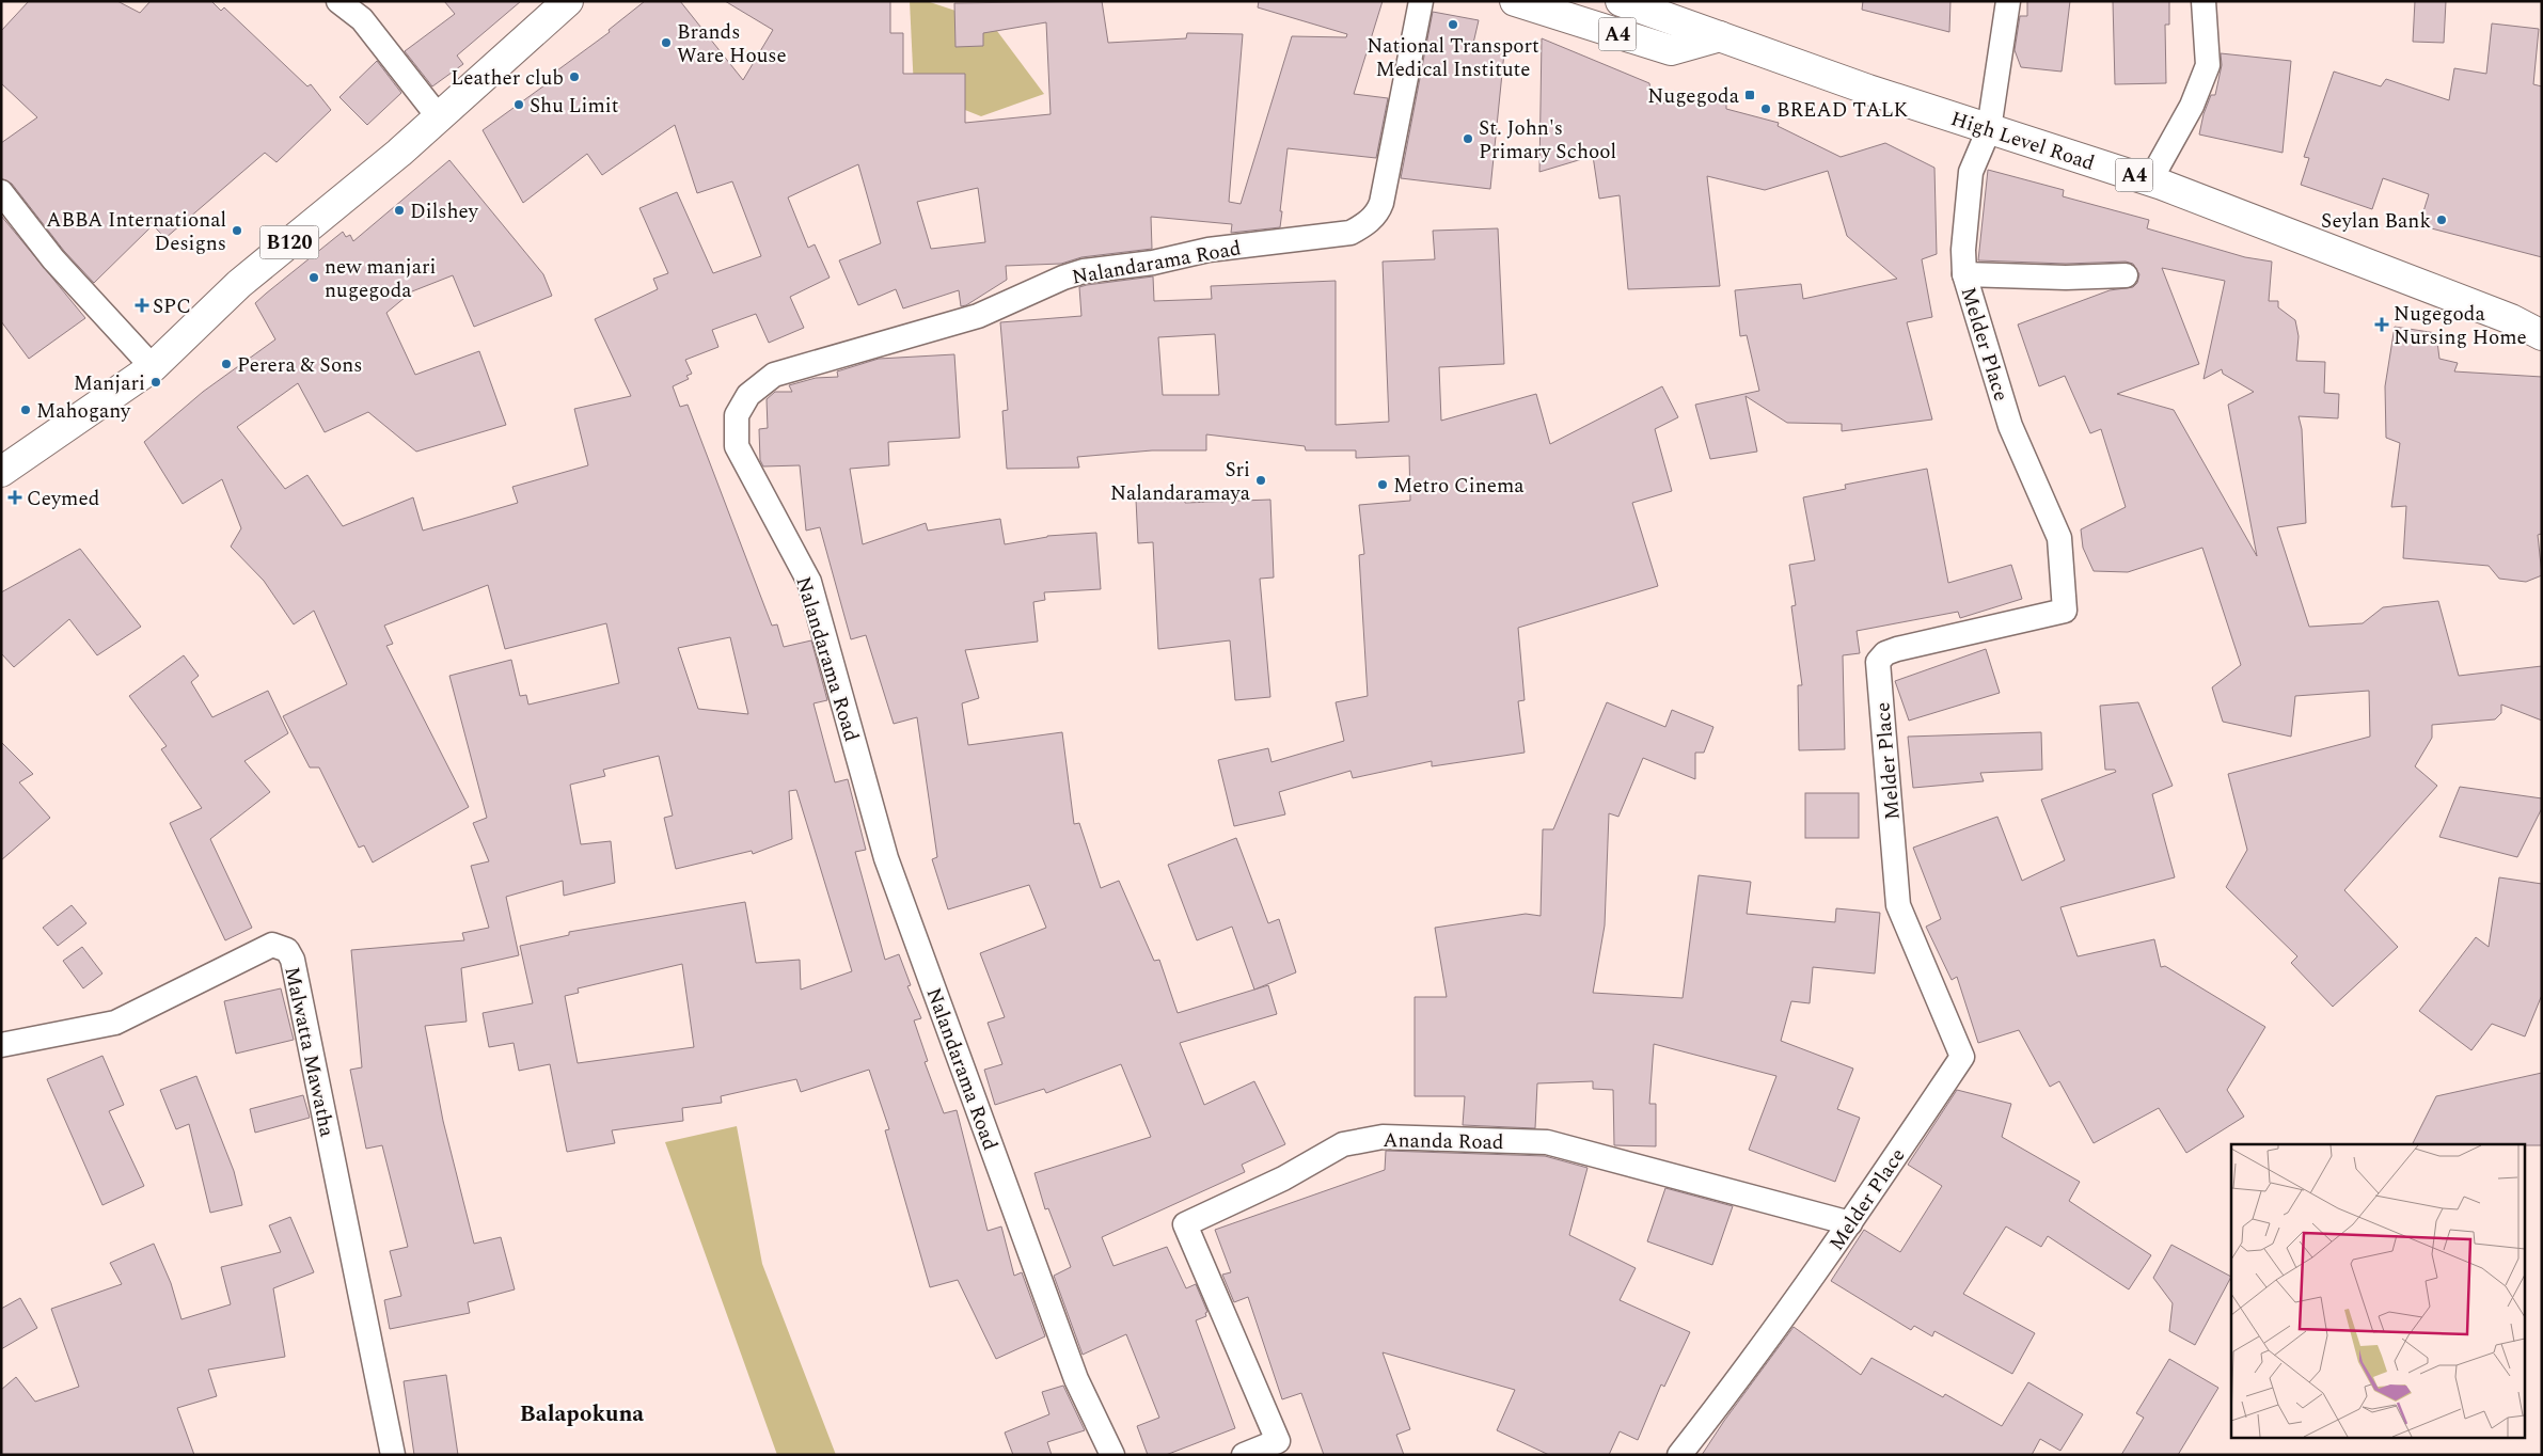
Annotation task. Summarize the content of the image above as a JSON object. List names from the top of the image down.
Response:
{
  "streets": {
    "main road": ["A4", "High Level Road", "B120"],
    "street": [
      "Nalandarama Road",
      "Melder Place",
      "Malwatta Mawatha",
      "Ananda Road"
    ]
  },
  "crossings": [
    ["A4", "High Level Road"],
    ["High Level Road", "Melder Place"],
    ["Melder Place", "Ananda Road"]
  ],
  "districts": ["Balapokuna"],
  "places": {
    "other": [
      "National Transport Medical Institute",
      "Brands Ware House",
      "Leather club",
      "Shu Limit",
      "BREAD TALK",
      "St. John's Primary School",
      "Dilshey",
      "Seylan Bank",
      "ABBA International Designs",
      "new manjari nugegoda",
      "Perera & Sons",
      "Manjari",
      "Mahogany",
      "Sri Nalandaramaya",
      "Metro Cinema"
    ],
    "transit": ["Nugegoda"],
    "health": ["SPC", "Nugegoda Nursing Home", "Ceymed"]
  }
}
